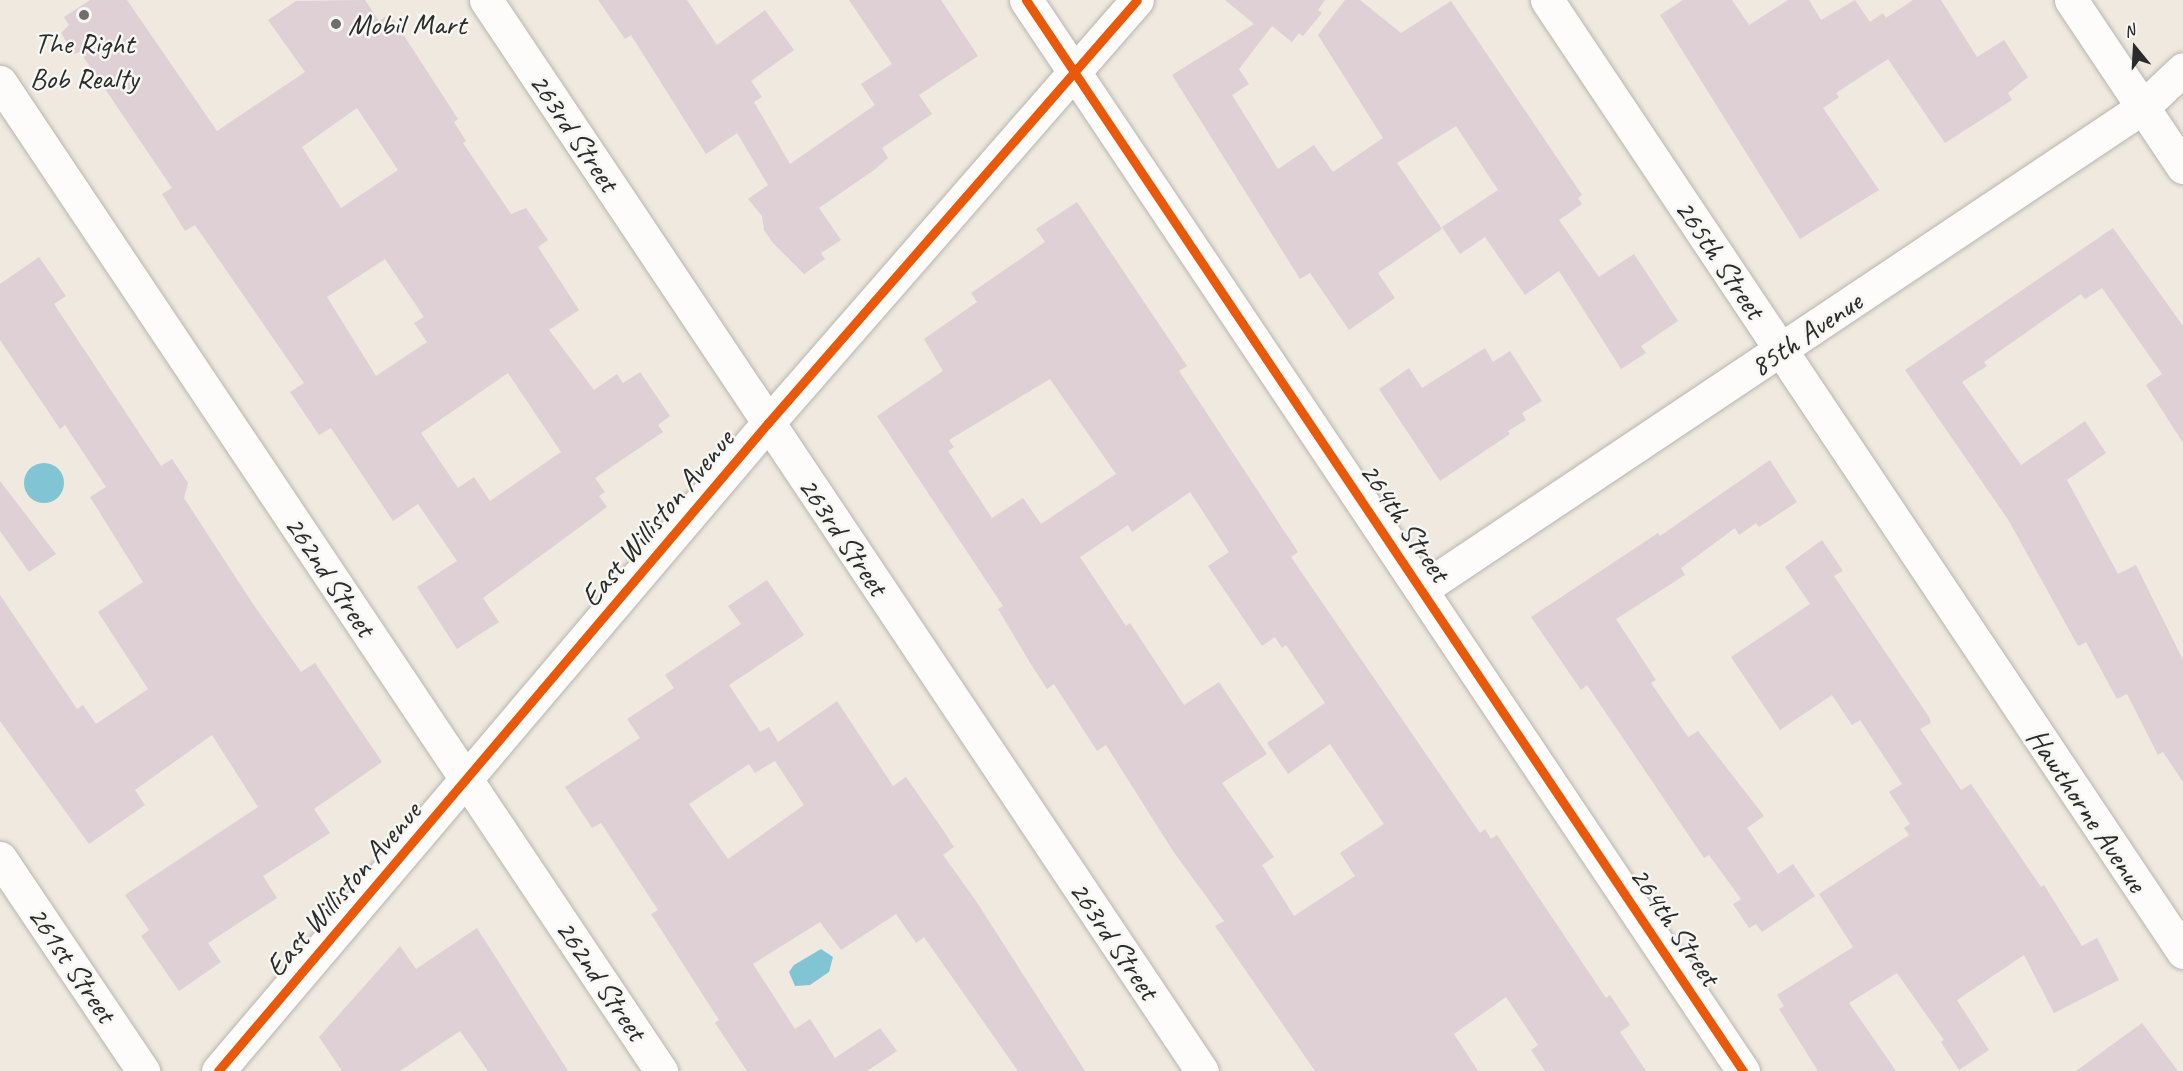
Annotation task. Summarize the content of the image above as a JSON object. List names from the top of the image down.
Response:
{
  "streets": {
    "street": [
      "263rd Street",
      "265th Street",
      "85th Avenue",
      "East Williston Avenue",
      "264th Street",
      "262nd Street",
      "Hawthorne Avenue",
      "261st Street"
    ]
  },
  "crossings": [
    ["263rd Street", "East Williston Avenue"],
    ["265th Street", "85th Avenue"],
    ["265th Street", "Hawthorne Avenue"],
    ["85th Avenue", "264th Street"],
    ["East Williston Avenue", "264th Street"],
    ["East Williston Avenue", "262nd Street"]
  ],
  "places": ["The Right Bob Realty", "Mobil Mart"],
  "north": "top"
}
